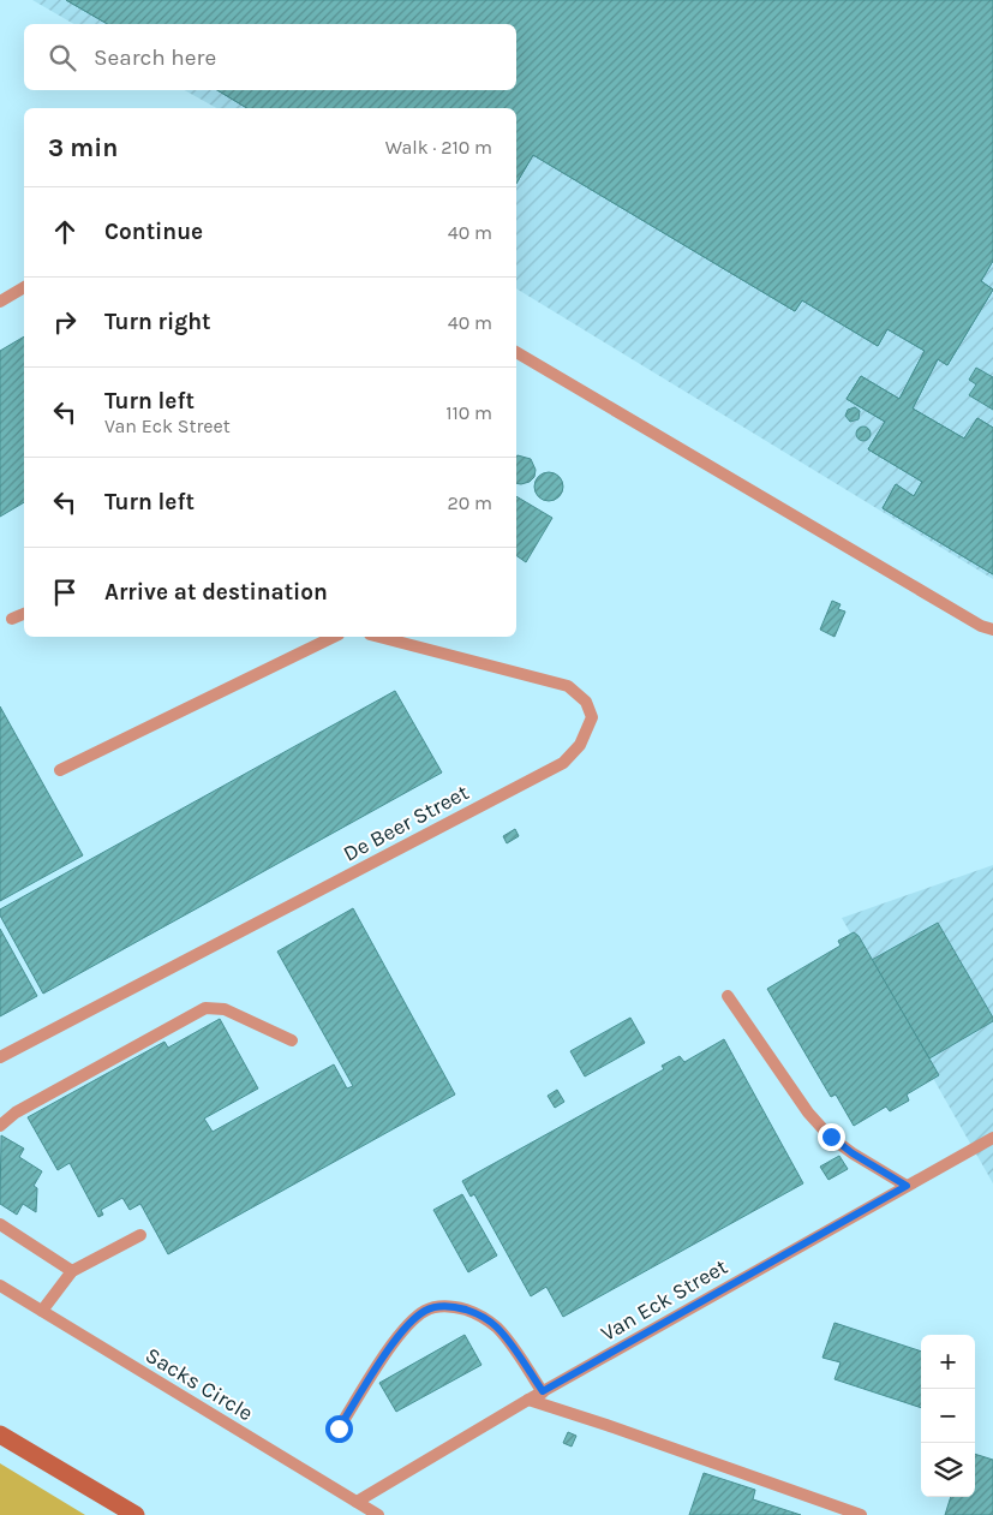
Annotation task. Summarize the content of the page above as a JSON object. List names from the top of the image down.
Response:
{
  "streets": {
    "lane": ["De Beer Street", "Van Eck Street", "Sacks Circle"]
  },
  "crossings": [
    ["Van Eck Street", "Sacks Circle"]
  ],
  "page": {
    "search": "Search here",
    "heading": ["3 min", "Walk · 210 m"],
    "list": [
      ["Continue", "40 m"],
      ["Turn right", "40 m"],
      ["Turn left", "Van Eck Street", "110 m"],
      ["Turn left", "20 m"],
      "Arrive at destination"
    ],
    "map_buttons": ["+", "−"]
  }
}
